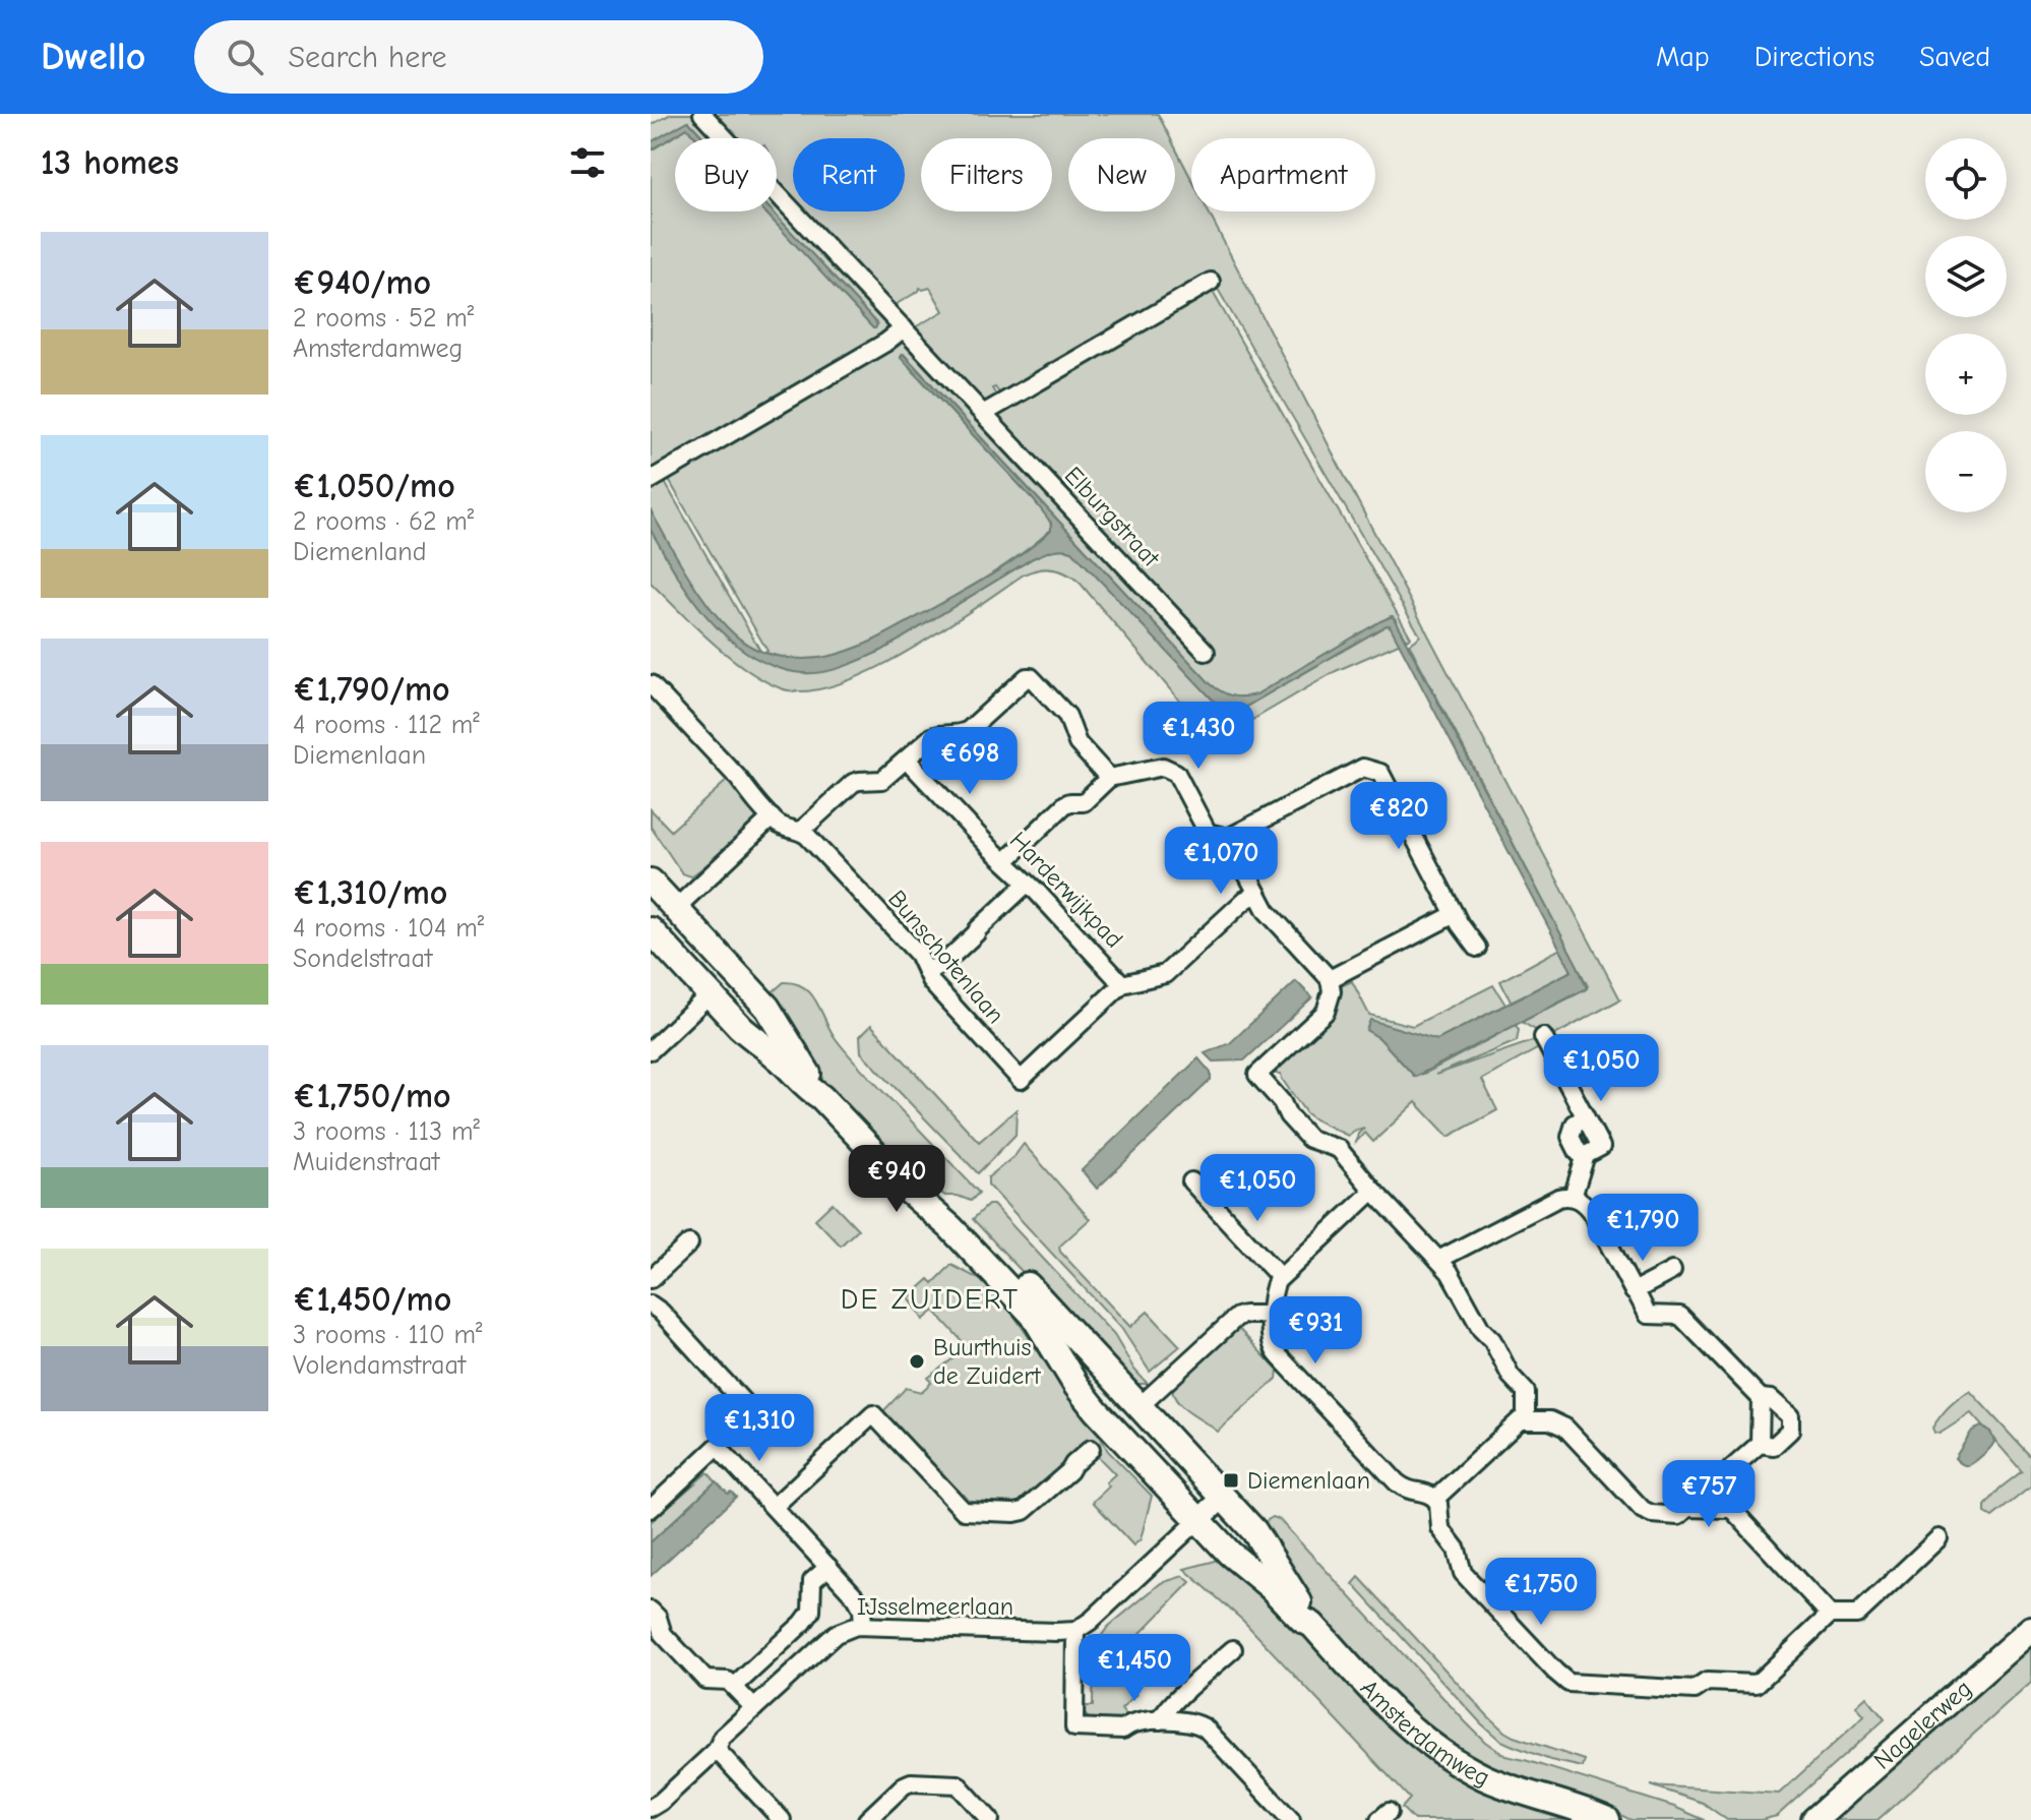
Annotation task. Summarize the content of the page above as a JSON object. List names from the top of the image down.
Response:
{
  "streets": {
    "main road": ["Nagelerweg", "Amsterdamweg"],
    "street": [
      "Elburgstraat",
      "Harderwijkpad",
      "Bunschotenlaan",
      "IJsselmeerlaan"
    ]
  },
  "crossings": [
    ["Harderwijkpad", "Bunschotenlaan"]
  ],
  "districts": ["DE ZUIDERT"],
  "places": {
    "other": ["Buurthuis de Zuidert"],
    "transit": ["Diemenlaan"]
  },
  "page": {
    "header": "Dwello",
    "search": "Search here",
    "nav": ["Map", "Directions", "Saved"],
    "heading": "13 homes",
    "map_buttons": ["+", "−"],
    "chip": [
      "Buy",
      "Rent",
      "Filters",
      "New",
      "Apartment"
    ],
    "list": [
      {
        "name": "€940/mo",
        "note": "2 rooms · 52 m² · Amsterdamweg"
      },
      {
        "name": "€1,050/mo",
        "note": "2 rooms · 62 m² · Diemenland"
      },
      {
        "name": "€1,790/mo",
        "note": "4 rooms · 112 m² · Diemenlaan"
      },
      {
        "name": "€1,310/mo",
        "note": "4 rooms · 104 m² · Sondelstraat"
      },
      {
        "name": "€1,750/mo",
        "note": "3 rooms · 113 m² · Muidenstraat"
      },
      {
        "name": "€1,450/mo",
        "note": "3 rooms · 110 m² · Volendamstraat"
      }
    ],
    "price": [
      "€1,430",
      "€698",
      "€820",
      "€1,070",
      "€1,050",
      "€940",
      "€1,050",
      "€1,790",
      "€931",
      "€1,310",
      "€757",
      "€1,750",
      "€1,450"
    ]
  }
}
